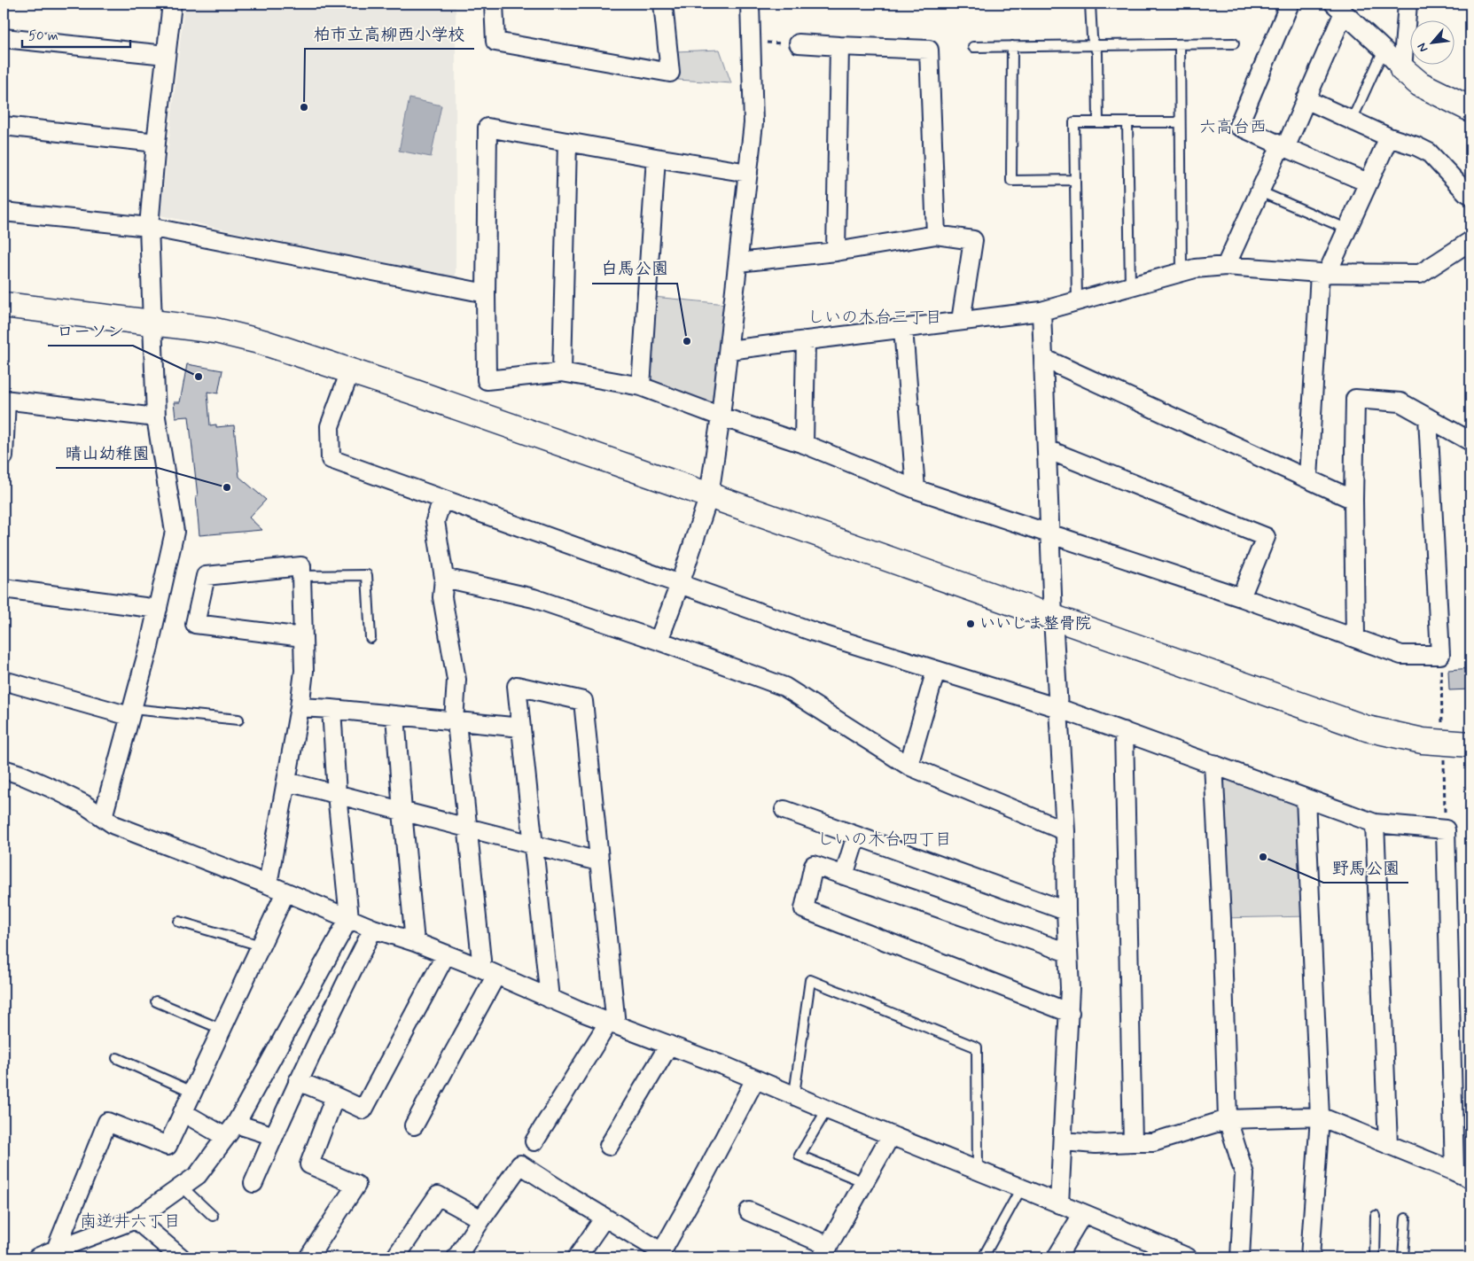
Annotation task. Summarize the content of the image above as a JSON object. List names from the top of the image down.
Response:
{
  "districts": [
    "六高台西",
    "しいの木台三丁目",
    "しいの木台四丁目",
    "南逆井六丁目"
  ],
  "places": [
    "柏市立高柳西小学校",
    "白馬公園",
    "ローソン",
    "晴山幼稚園",
    "いいじま整骨院",
    "野馬公園"
  ],
  "scale_bar": "50 m",
  "north": "bottom left"
}
